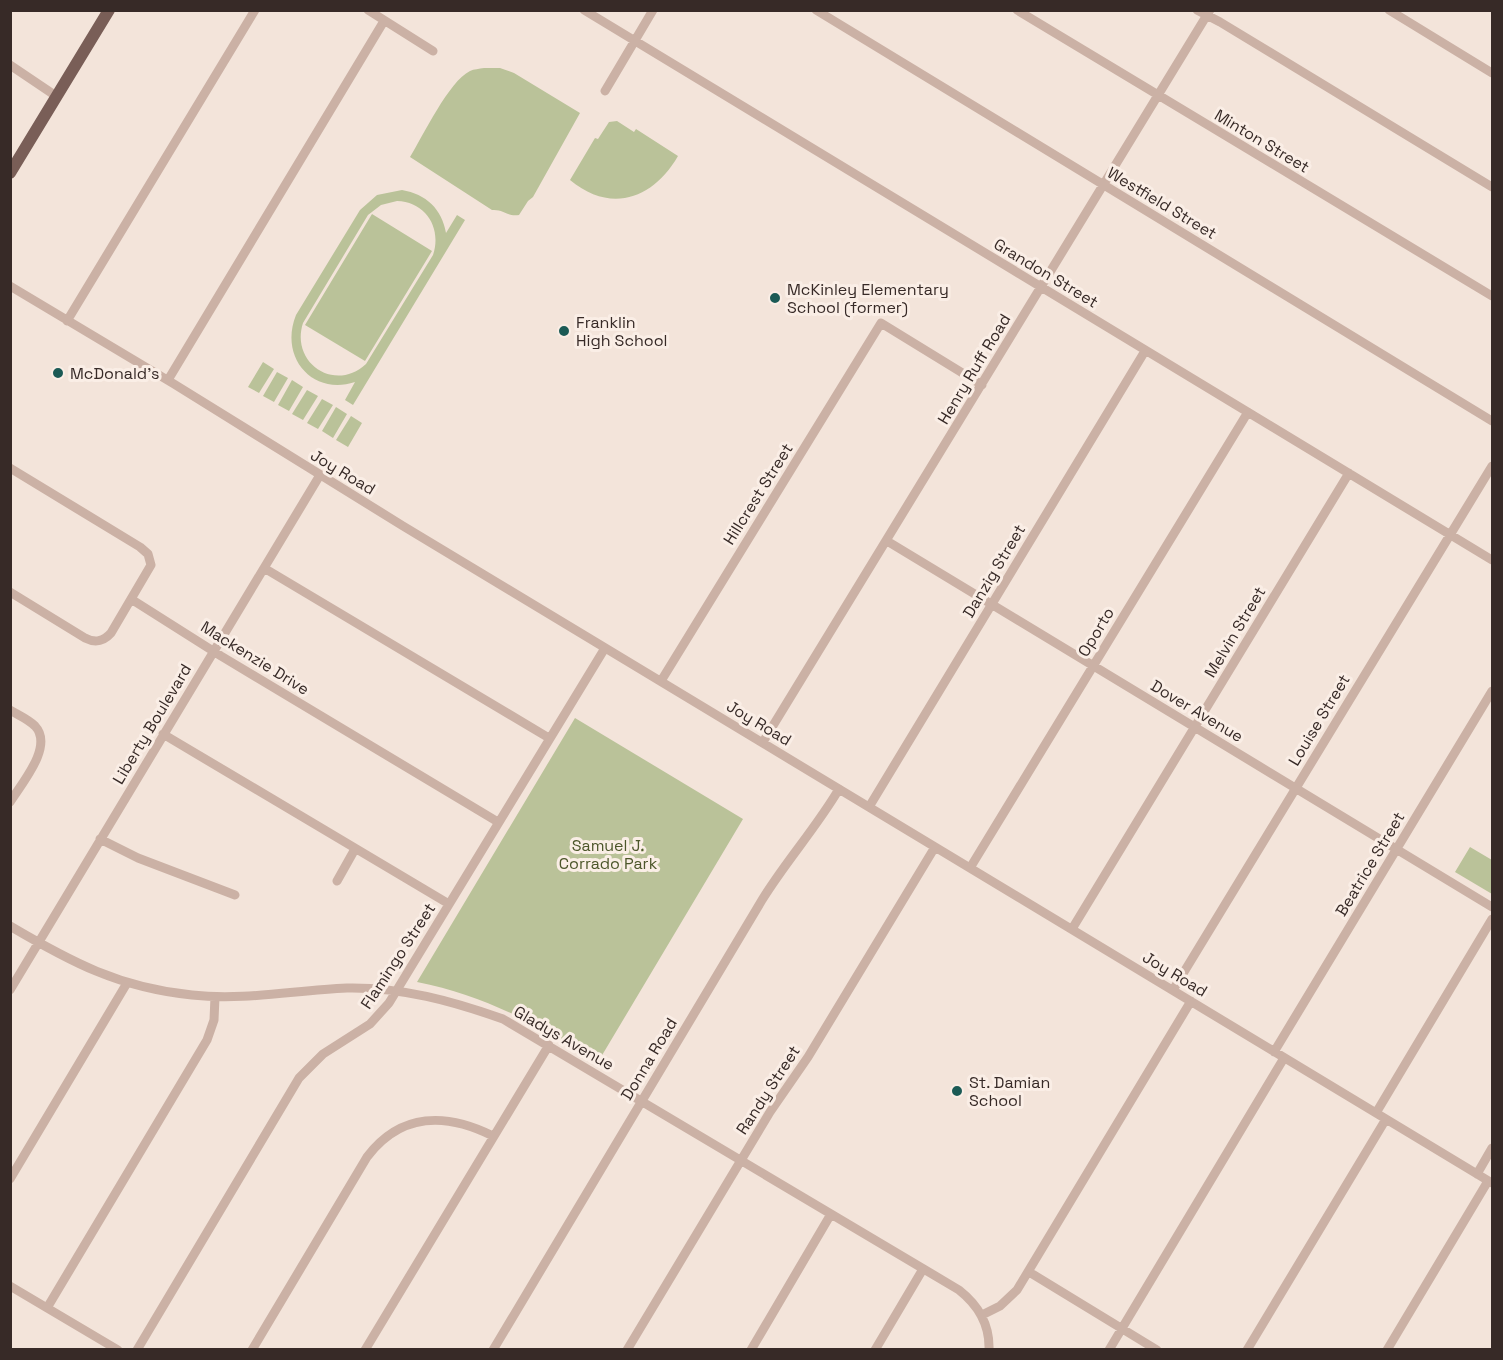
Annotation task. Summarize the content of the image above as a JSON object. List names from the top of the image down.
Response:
{
  "streets": {
    "street": [
      "Minton Street",
      "Westfield Street",
      "Grandon Street",
      "Henry Ruff Road",
      "Joy Road",
      "Hillcrest Street",
      "Danzig Street",
      "Oporto",
      "Melvin Street",
      "Mackenzie Drive",
      "Dover Avenue",
      "Louise Street",
      "Liberty Boulevard",
      "Beatrice Street",
      "Flamingo Street",
      "Gladys Avenue",
      "Donna Road",
      "Randy Street"
    ]
  },
  "crossings": [
    ["Minton Street", "Henry Ruff Road"],
    ["Westfield Street", "Henry Ruff Road"],
    ["Grandon Street", "Henry Ruff Road"],
    ["Grandon Street", "Danzig Street"],
    ["Grandon Street", "Oporto"],
    ["Grandon Street", "Melvin Street"],
    ["Grandon Street", "Louise Street"],
    ["Henry Ruff Road", "Joy Road"],
    ["Henry Ruff Road", "Hillcrest Street"],
    ["Henry Ruff Road", "Dover Avenue"],
    ["Joy Road", "Hillcrest Street"],
    ["Joy Road", "Danzig Street"],
    ["Joy Road", "Oporto"],
    ["Joy Road", "Melvin Street"],
    ["Joy Road", "Louise Street"],
    ["Joy Road", "Liberty Boulevard"],
    ["Joy Road", "Beatrice Street"],
    ["Joy Road", "Flamingo Street"],
    ["Joy Road", "Donna Road"],
    ["Joy Road", "Randy Street"],
    ["Danzig Street", "Dover Avenue"],
    ["Oporto", "Dover Avenue"],
    ["Melvin Street", "Dover Avenue"],
    ["Mackenzie Drive", "Liberty Boulevard"],
    ["Mackenzie Drive", "Flamingo Street"],
    ["Dover Avenue", "Louise Street"],
    ["Dover Avenue", "Beatrice Street"],
    ["Liberty Boulevard", "Gladys Avenue"],
    ["Flamingo Street", "Gladys Avenue"],
    ["Gladys Avenue", "Donna Road"],
    ["Gladys Avenue", "Randy Street"]
  ],
  "parks": ["Samuel J. Corrado Park"],
  "places": [
    "McKinley Elementary School (former)",
    "Franklin High School",
    "McDonald's",
    "St. Damian School"
  ]
}
